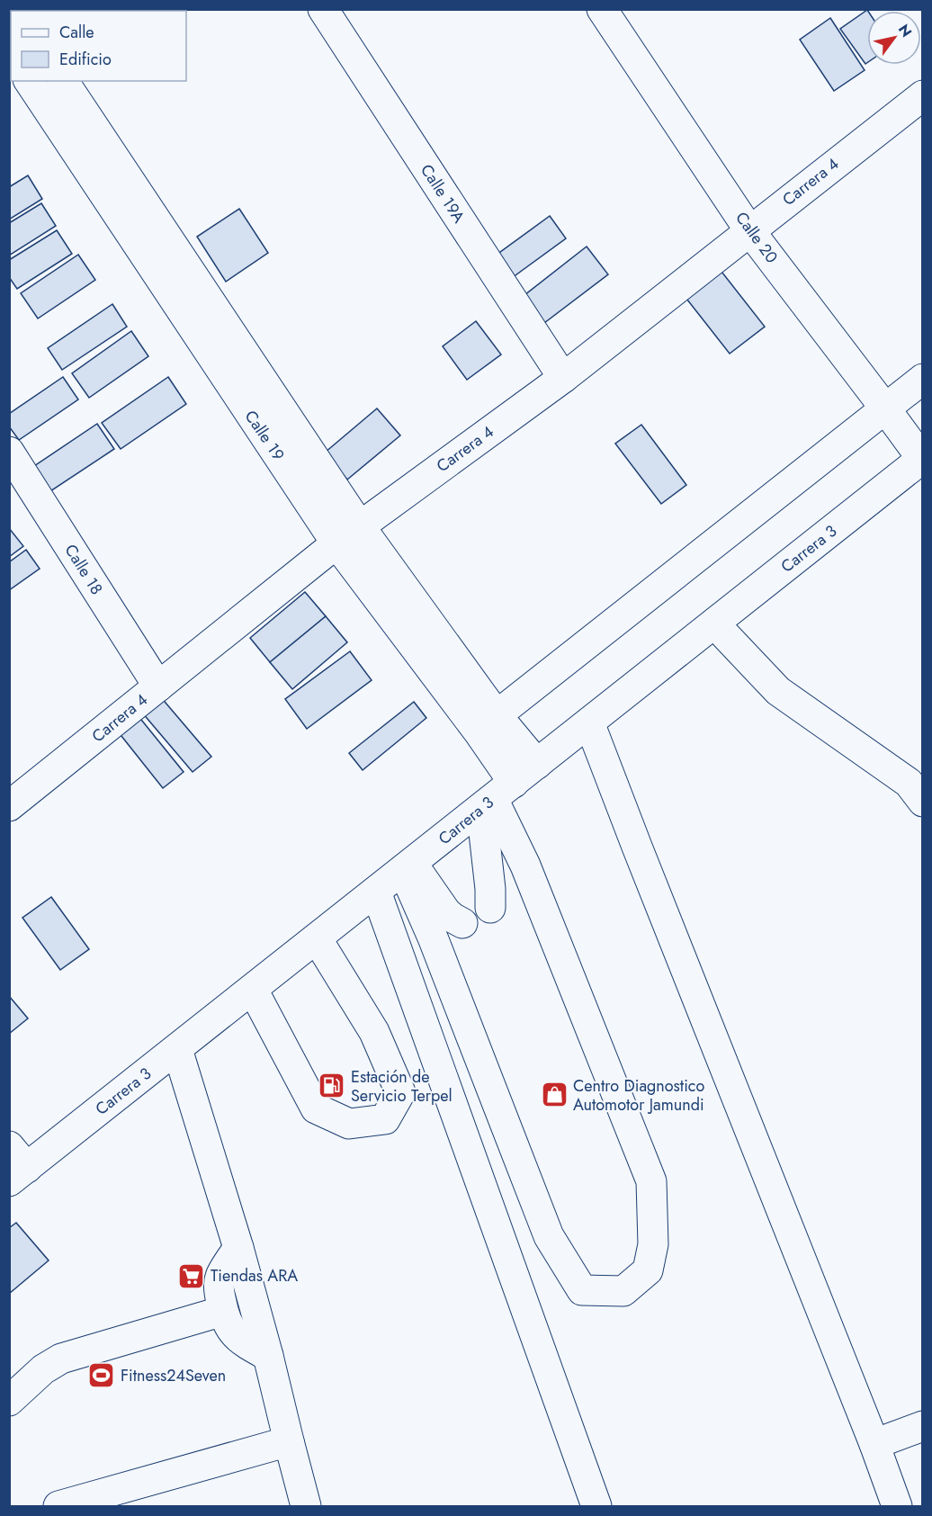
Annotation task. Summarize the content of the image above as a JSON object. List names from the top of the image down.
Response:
{
  "streets": {
    "main road": [
      "Carrera 4",
      "Calle 19A",
      "Calle 20",
      "Calle 19",
      "Carrera 3",
      "Calle 18"
    ]
  },
  "crossings": [
    ["Carrera 4", "Calle 19A"],
    ["Carrera 4", "Calle 20"],
    ["Carrera 4", "Calle 19"],
    ["Carrera 4", "Calle 18"],
    ["Calle 20", "Carrera 3"],
    ["Calle 19", "Carrera 3"]
  ],
  "places": {
    "fuel station": ["Estación de Servicio Terpel"],
    "shop": ["Centro Diagnostico Automotor Jamundi"],
    "supermarket": ["Tiendas ARA"],
    "sports": ["Fitness24Seven"]
  },
  "legend": ["Calle", "Edificio"],
  "north": "top right"
}
